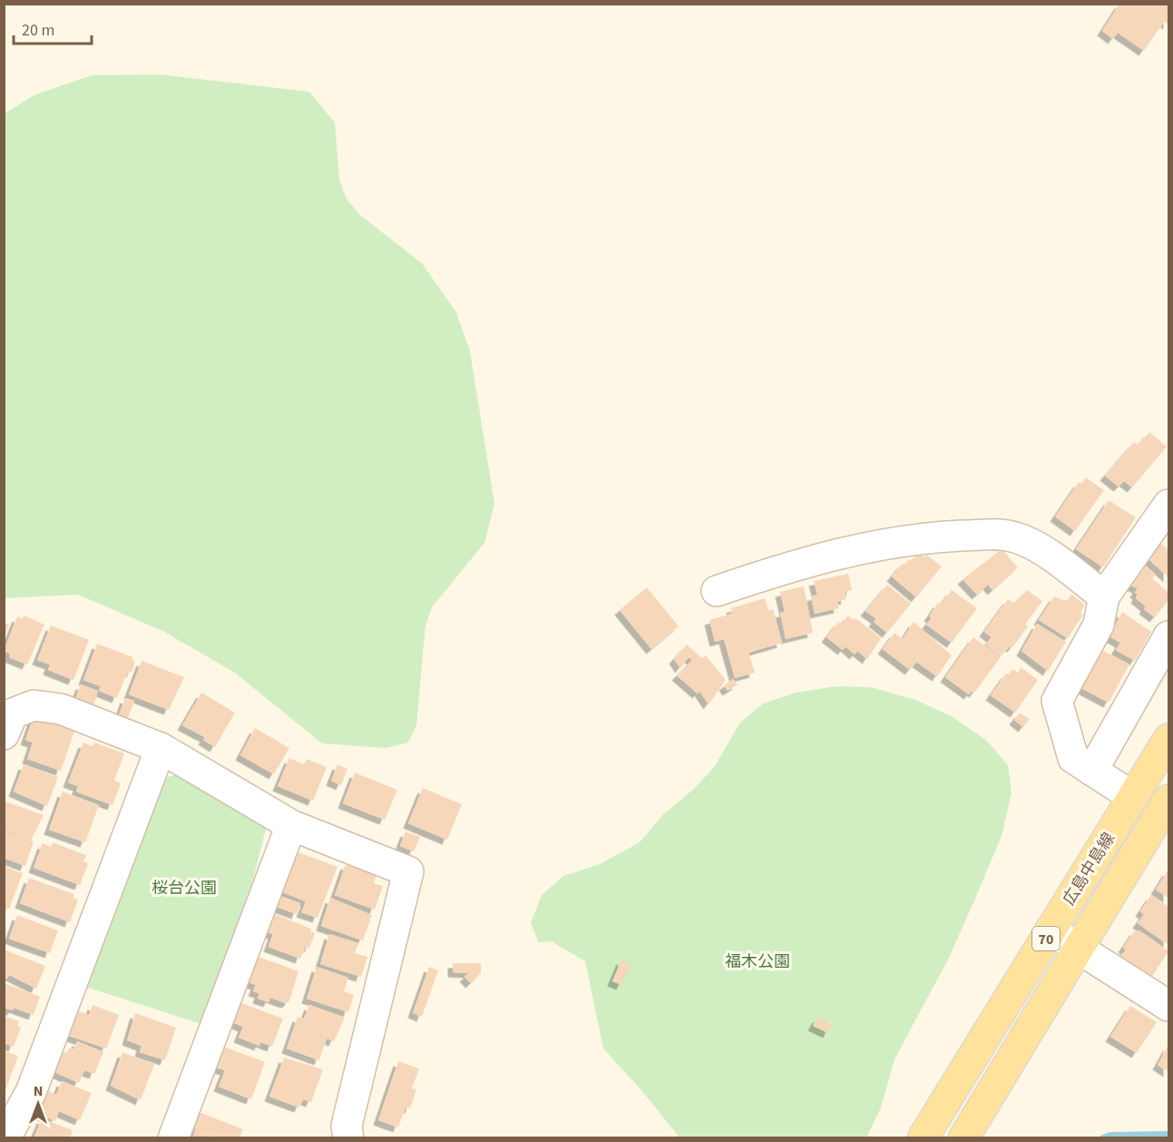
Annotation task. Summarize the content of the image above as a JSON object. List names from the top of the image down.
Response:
{
  "streets": {
    "main road": ["広島中島線", "70"]
  },
  "parks": ["桜台公園", "福木公園"],
  "scale_bar": "20 m",
  "north": "top"
}
